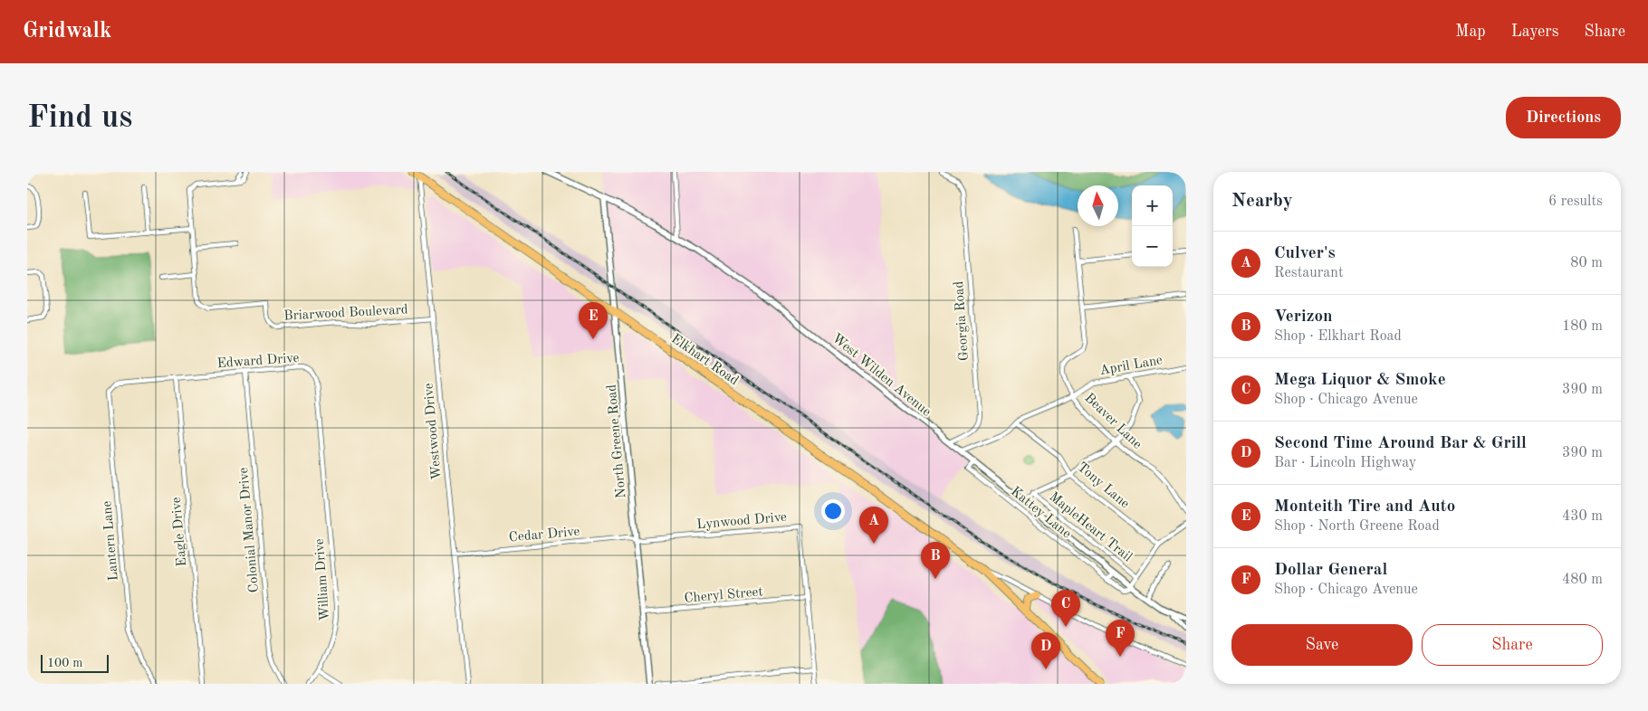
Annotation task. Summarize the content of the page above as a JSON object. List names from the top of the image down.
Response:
{
  "streets": {
    "highway": ["Elkhart Road"],
    "street": [
      "Briarwood Boulevard",
      "Georgia Road",
      "Edward Drive",
      "April Lane",
      "West Wilden Avenue",
      "Beaver Lane",
      "Westwood Drive",
      "North Greene Road",
      "Tony Lane",
      "Kattey Lane",
      "Lynwood Drive",
      "MapleHeart Trail",
      "Colonial Manor Drive",
      "Eagle Drive",
      "Cedar Drive",
      "Lantern Lane",
      "William Drive",
      "Cheryl Street"
    ]
  },
  "crossings": [
    ["Briarwood Boulevard", "Westwood Drive"],
    ["Georgia Road", "West Wilden Avenue"],
    ["Elkhart Road", "Westwood Drive"],
    ["Elkhart Road", "North Greene Road"],
    ["Edward Drive", "Colonial Manor Drive"],
    ["Edward Drive", "Eagle Drive"],
    ["Edward Drive", "Lantern Lane"],
    ["Edward Drive", "William Drive"],
    ["April Lane", "West Wilden Avenue"],
    ["April Lane", "Beaver Lane"],
    ["April Lane", "Tony Lane"],
    ["West Wilden Avenue", "North Greene Road"],
    ["West Wilden Avenue", "Kattey Lane"],
    ["Westwood Drive", "Cedar Drive"],
    ["North Greene Road", "Lynwood Drive"],
    ["North Greene Road", "Cedar Drive"],
    ["North Greene Road", "Cheryl Street"],
    ["Lynwood Drive", "Cedar Drive"],
    ["Lynwood Drive", "Cheryl Street"]
  ],
  "scale_bar": "100 m",
  "north": "top",
  "page": {
    "header": "Gridwalk",
    "nav": ["Map", "Layers", "Share"],
    "buttons": [
      "Directions",
      ["Save", "Share"]
    ],
    "title": "Find us",
    "heading": ["Nearby", "6 results"],
    "map_buttons": ["+", "−"],
    "list": [
      {
        "mark": "A",
        "name": "Culver's",
        "note": "Restaurant",
        "value": "80 m"
      },
      {
        "mark": "B",
        "name": "Verizon",
        "note": "Shop · Elkhart Road",
        "value": "180 m"
      },
      {
        "mark": "C",
        "name": "Mega Liquor & Smoke",
        "note": "Shop · Chicago Avenue",
        "value": "390 m"
      },
      {
        "mark": "D",
        "name": "Second Time Around Bar & Grill",
        "note": "Bar · Lincoln Highway",
        "value": "390 m"
      },
      {
        "mark": "E",
        "name": "Monteith Tire and Auto",
        "note": "Shop · North Greene Road",
        "value": "430 m"
      },
      {
        "mark": "F",
        "name": "Dollar General",
        "note": "Shop · Chicago Avenue",
        "value": "480 m"
      }
    ],
    "pins": [
      "E",
      "A",
      "B",
      "C",
      "F",
      "D"
    ],
    "scale": "100 m"
  }
}
